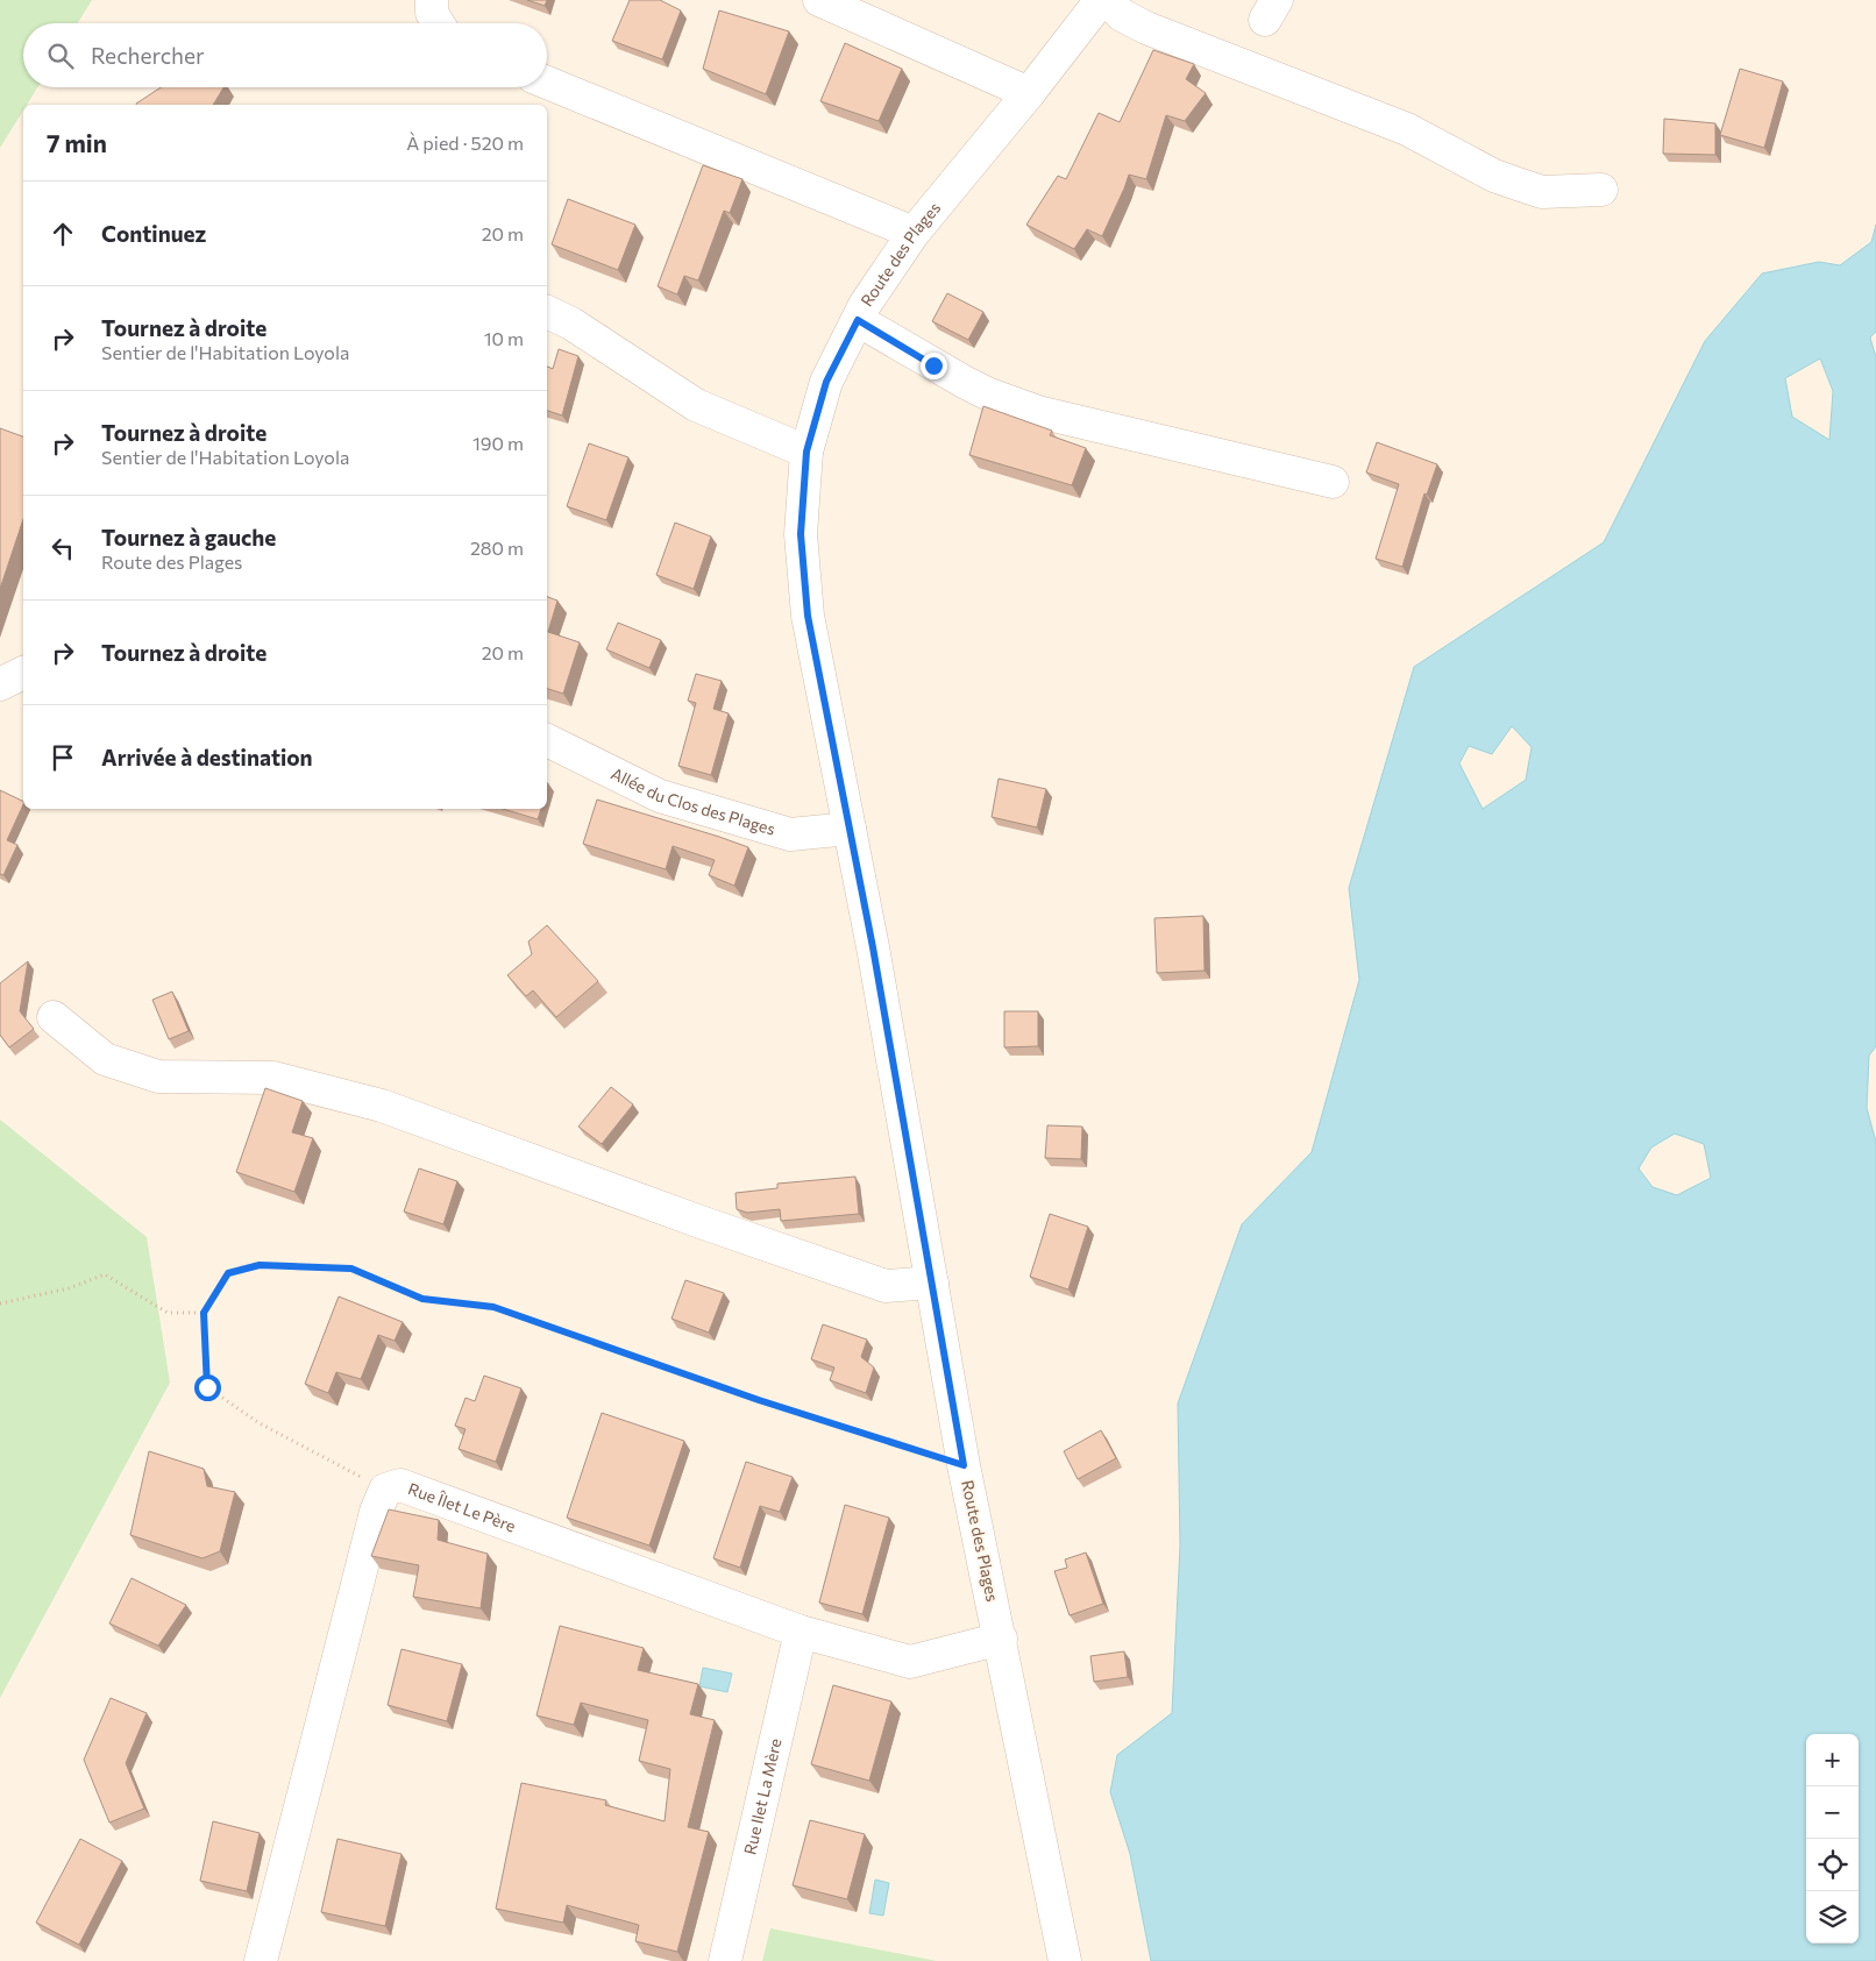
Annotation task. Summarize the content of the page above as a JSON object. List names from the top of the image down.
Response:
{
  "streets": {
    "street": [
      "Route des Plages",
      "Allée du Clos des Plages",
      "Rue Îlet Le Père",
      "Rue Ilet La Mère"
    ]
  },
  "crossings": [
    ["Route des Plages", "Allée du Clos des Plages"],
    ["Route des Plages", "Rue Îlet Le Père"],
    ["Rue Îlet Le Père", "Rue Ilet La Mère"]
  ],
  "page": {
    "search": "Rechercher",
    "heading": ["7 min", "À pied · 520 m"],
    "list": [
      ["Continuez", "20 m"],
      ["Tournez à droite", "Sentier de l'Habitation Loyola", "10 m"],
      ["Tournez à droite", "Sentier de l'Habitation Loyola", "190 m"],
      ["Tournez à gauche", "Route des Plages", "280 m"],
      ["Tournez à droite", "20 m"],
      "Arrivée à destination"
    ],
    "map_buttons": ["+", "−"]
  }
}
